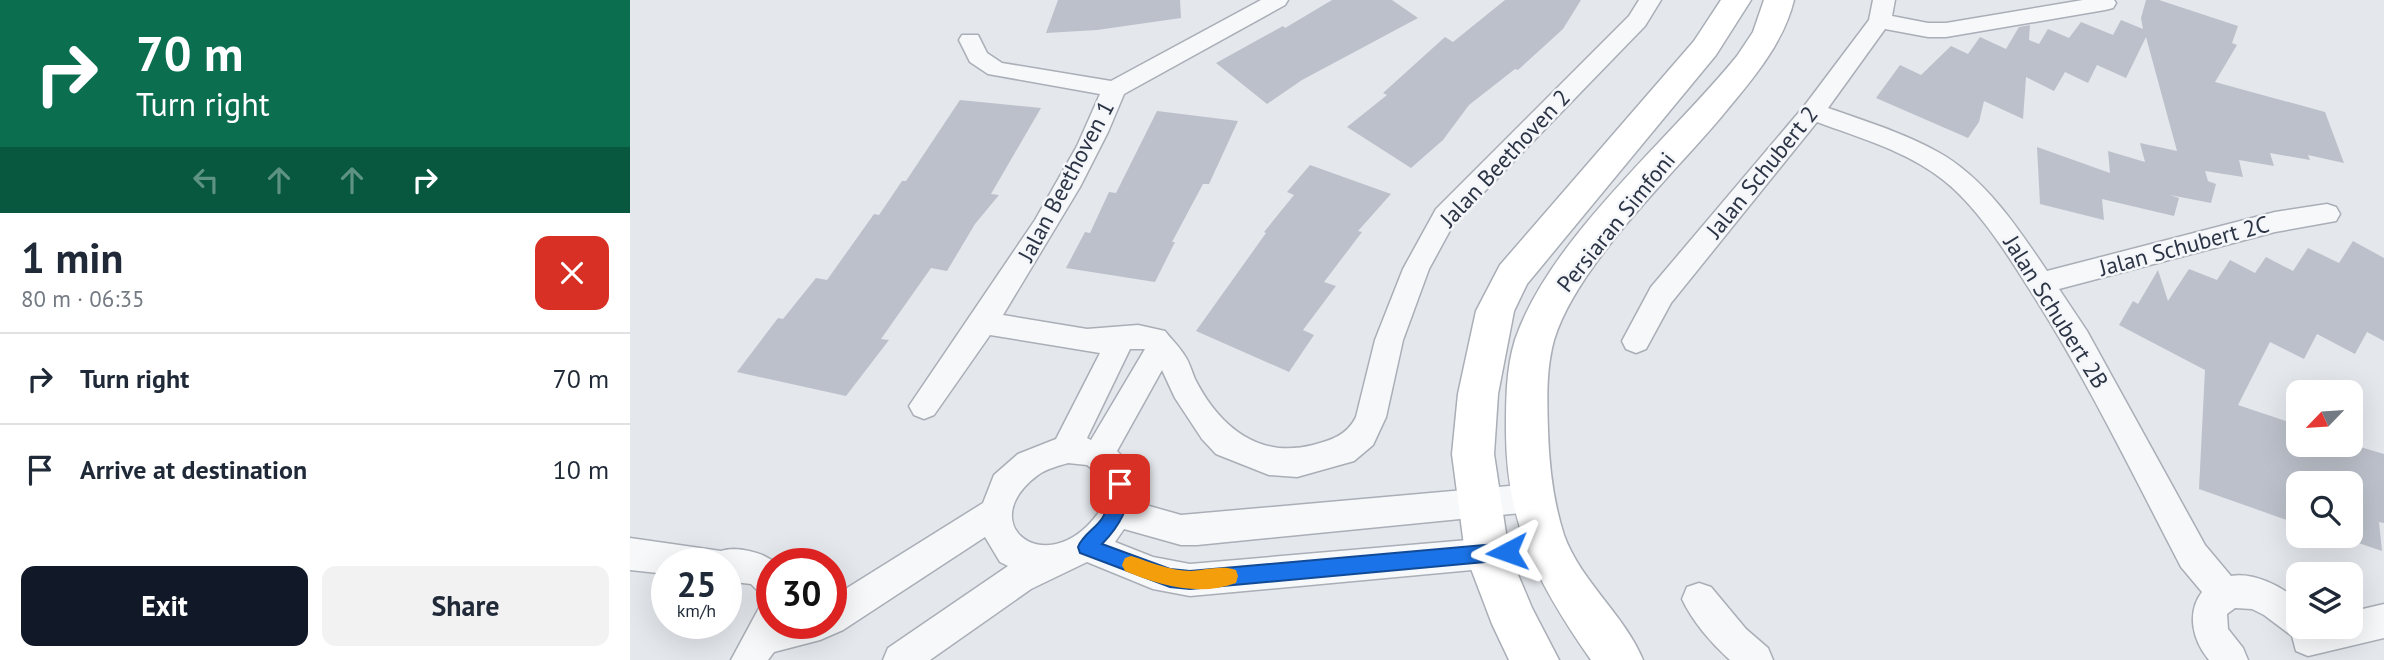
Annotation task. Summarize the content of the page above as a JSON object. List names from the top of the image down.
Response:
{
  "streets": {
    "street": [
      "Jalan Beethoven 2",
      "Jalan Schubert 2",
      "Jalan Beethoven 1",
      "Persiaran Simfoni",
      "Jalan Schubert 2C",
      "Jalan Schubert 2B"
    ]
  },
  "crossings": [
    ["Jalan Schubert 2", "Jalan Schubert 2B"],
    ["Jalan Schubert 2C", "Jalan Schubert 2B"]
  ],
  "north": "bottom left",
  "page": {
    "turn": ["70 m", "Turn right"],
    "heading": ["1 min", "80 m · 06:35"],
    "list": [
      {
        "name": "Turn right",
        "value": "70 m"
      },
      {
        "name": "Arrive at destination",
        "value": "10 m"
      }
    ],
    "speed": "25 km/h",
    "limit": "30",
    "buttons": ["Exit", "Share"]
  }
}
